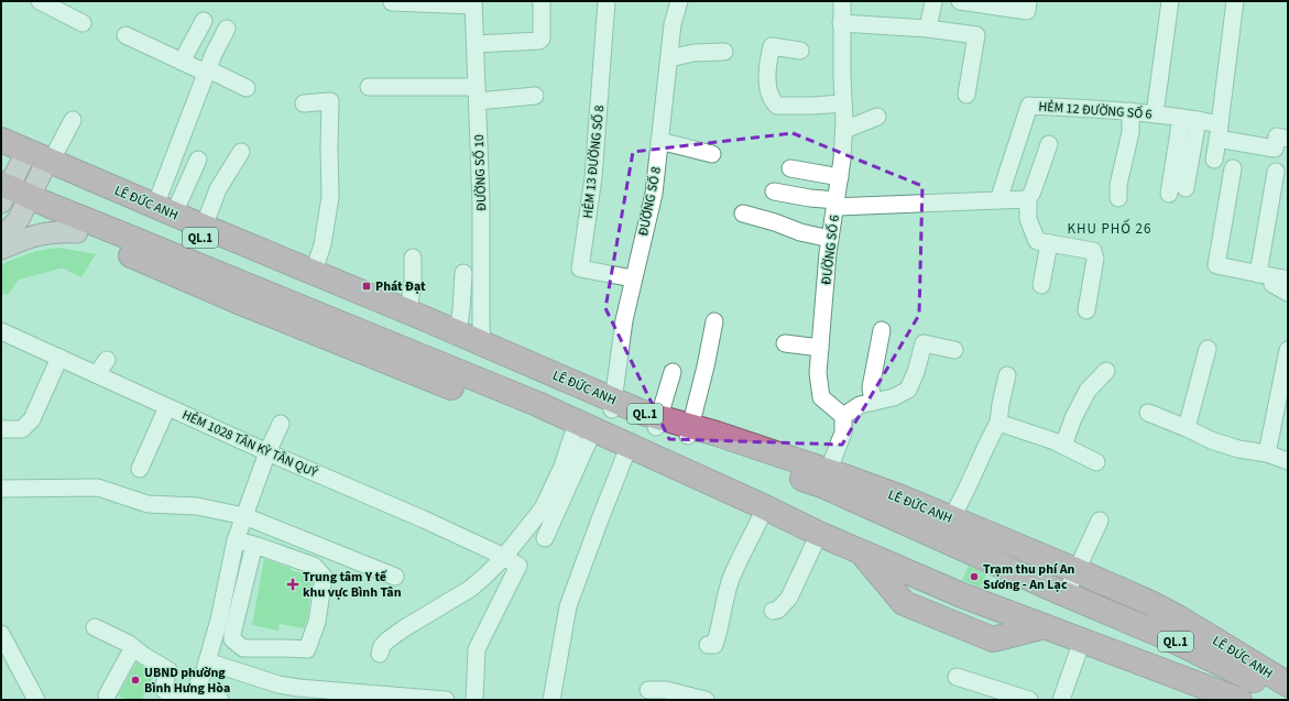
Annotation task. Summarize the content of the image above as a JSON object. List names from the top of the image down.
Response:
{
  "streets": {
    "highway": ["LÊ ĐỨC ANH", "QL.1"],
    "street": [
      "HẺM 12 ĐƯỜNG SỐ 6",
      "HẺM 13 ĐƯỜNG SỐ 8",
      "ĐƯỜNG SỐ 10",
      "ĐƯỜNG SỐ 8",
      "ĐƯỜNG SỐ 6",
      "HẺM 1028 TÂN KỲ TÂN QUÝ"
    ]
  },
  "crossings": [
    ["HẺM 13 ĐƯỜNG SỐ 8", "ĐƯỜNG SỐ 8"],
    ["ĐƯỜNG SỐ 10", "LÊ ĐỨC ANH"],
    ["ĐƯỜNG SỐ 8", "LÊ ĐỨC ANH"]
  ],
  "districts": ["KHU PHỐ 26"],
  "places": {
    "transit": ["Phát Đạt"],
    "other": ["Trạm thu phí An Sương - An Lạc", "UBND phường Bình Hưng Hòa"],
    "health": ["Trung tâm Y tế khu vực Bình Tân"]
  }
}
